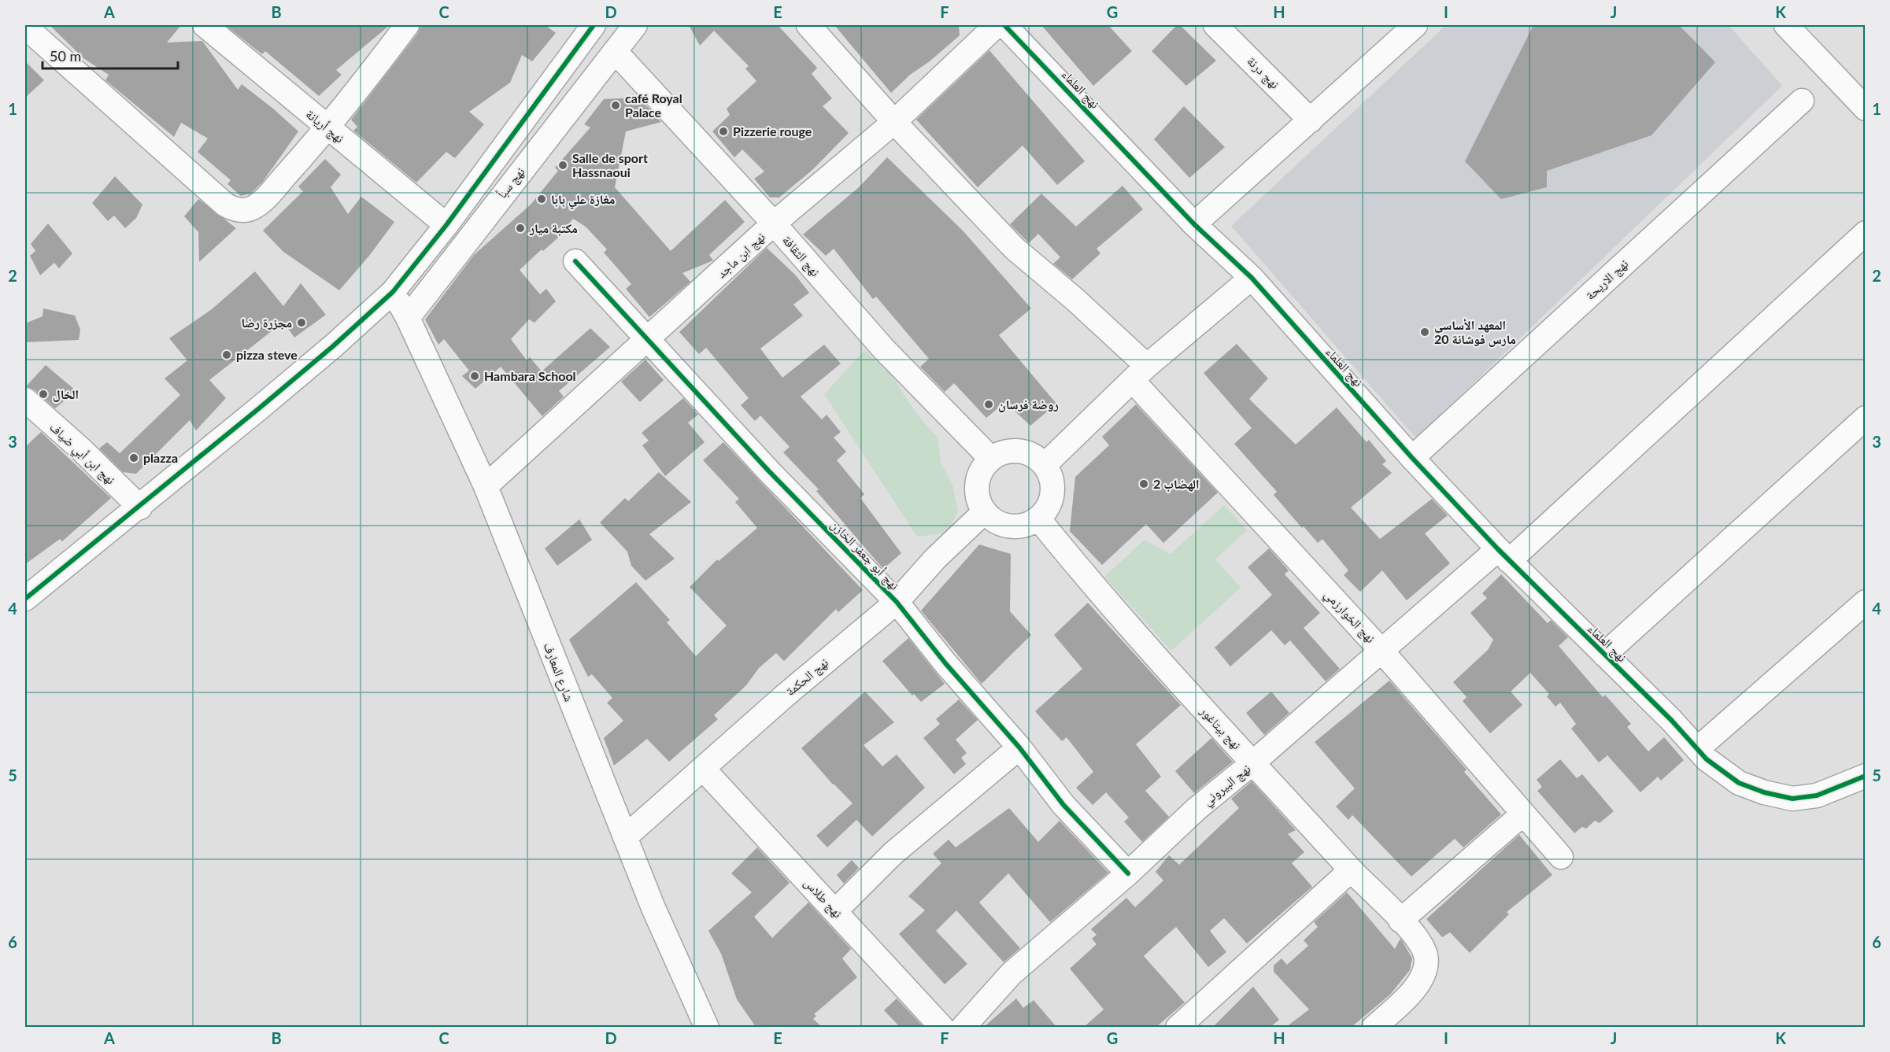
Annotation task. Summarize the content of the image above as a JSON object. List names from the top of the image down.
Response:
{
  "streets": {
    "street": [
      "نهج درنة",
      "نهج العلماء",
      "نهج أريانة",
      "نهج سبأ",
      "نهج ابن ماجد",
      "نهج الثقافة",
      "نهج الاريحة",
      "نهج ابن أبي ضياف",
      "نهج أبو جعفر الخازن",
      "نهج الخوارزمي",
      "شارع المعارف",
      "نهج الحكمة",
      "نهج بيتاغور",
      "نهج البيروني",
      "نهج طلاس"
    ]
  },
  "crossings": [
    ["نهج العلماء", "نهج الاريحة"],
    ["نهج العلماء", "نهج البيروني"],
    ["نهج سبأ", "نهج الثقافة"],
    ["نهج سبأ", "شارع المعارف"],
    ["نهج ابن ماجد", "نهج الثقافة"],
    ["نهج ابن ماجد", "نهج أبو جعفر الخازن"],
    ["نهج ابن ماجد", "نهج الخوارزمي"],
    ["نهج ابن ماجد", "شارع المعارف"],
    ["نهج الثقافة", "نهج الحكمة"],
    ["نهج الثقافة", "نهج بيتاغور"],
    ["نهج أبو جعفر الخازن", "نهج الحكمة"],
    ["نهج أبو جعفر الخازن", "نهج البيروني"],
    ["نهج الخوارزمي", "نهج البيروني"],
    ["شارع المعارف", "نهج الحكمة"],
    ["نهج الحكمة", "نهج بيتاغور"],
    ["نهج الحكمة", "نهج طلاس"],
    ["نهج بيتاغور", "نهج البيروني"]
  ],
  "places": [
    "café Royal Palace",
    "Pizzerie rouge",
    "Salle de sport Hassnaoui",
    "مغازة علي بابا",
    "مكتبة ميار",
    "مجزرة رضا",
    "المعهد الأساسي 20 مارس فوشانة",
    "pizza steve",
    "Hambara School",
    "الخال",
    "روضة فرسان",
    "plazza",
    "الهضاب 2"
  ],
  "scale_bar": "50 m",
  "grid": {
    "columns": [
      "A",
      "B",
      "C",
      "D",
      "E",
      "F",
      "G",
      "H",
      "I",
      "J",
      "K"
    ],
    "rows": [
      "1",
      "2",
      "3",
      "4",
      "5",
      "6"
    ]
  }
}
